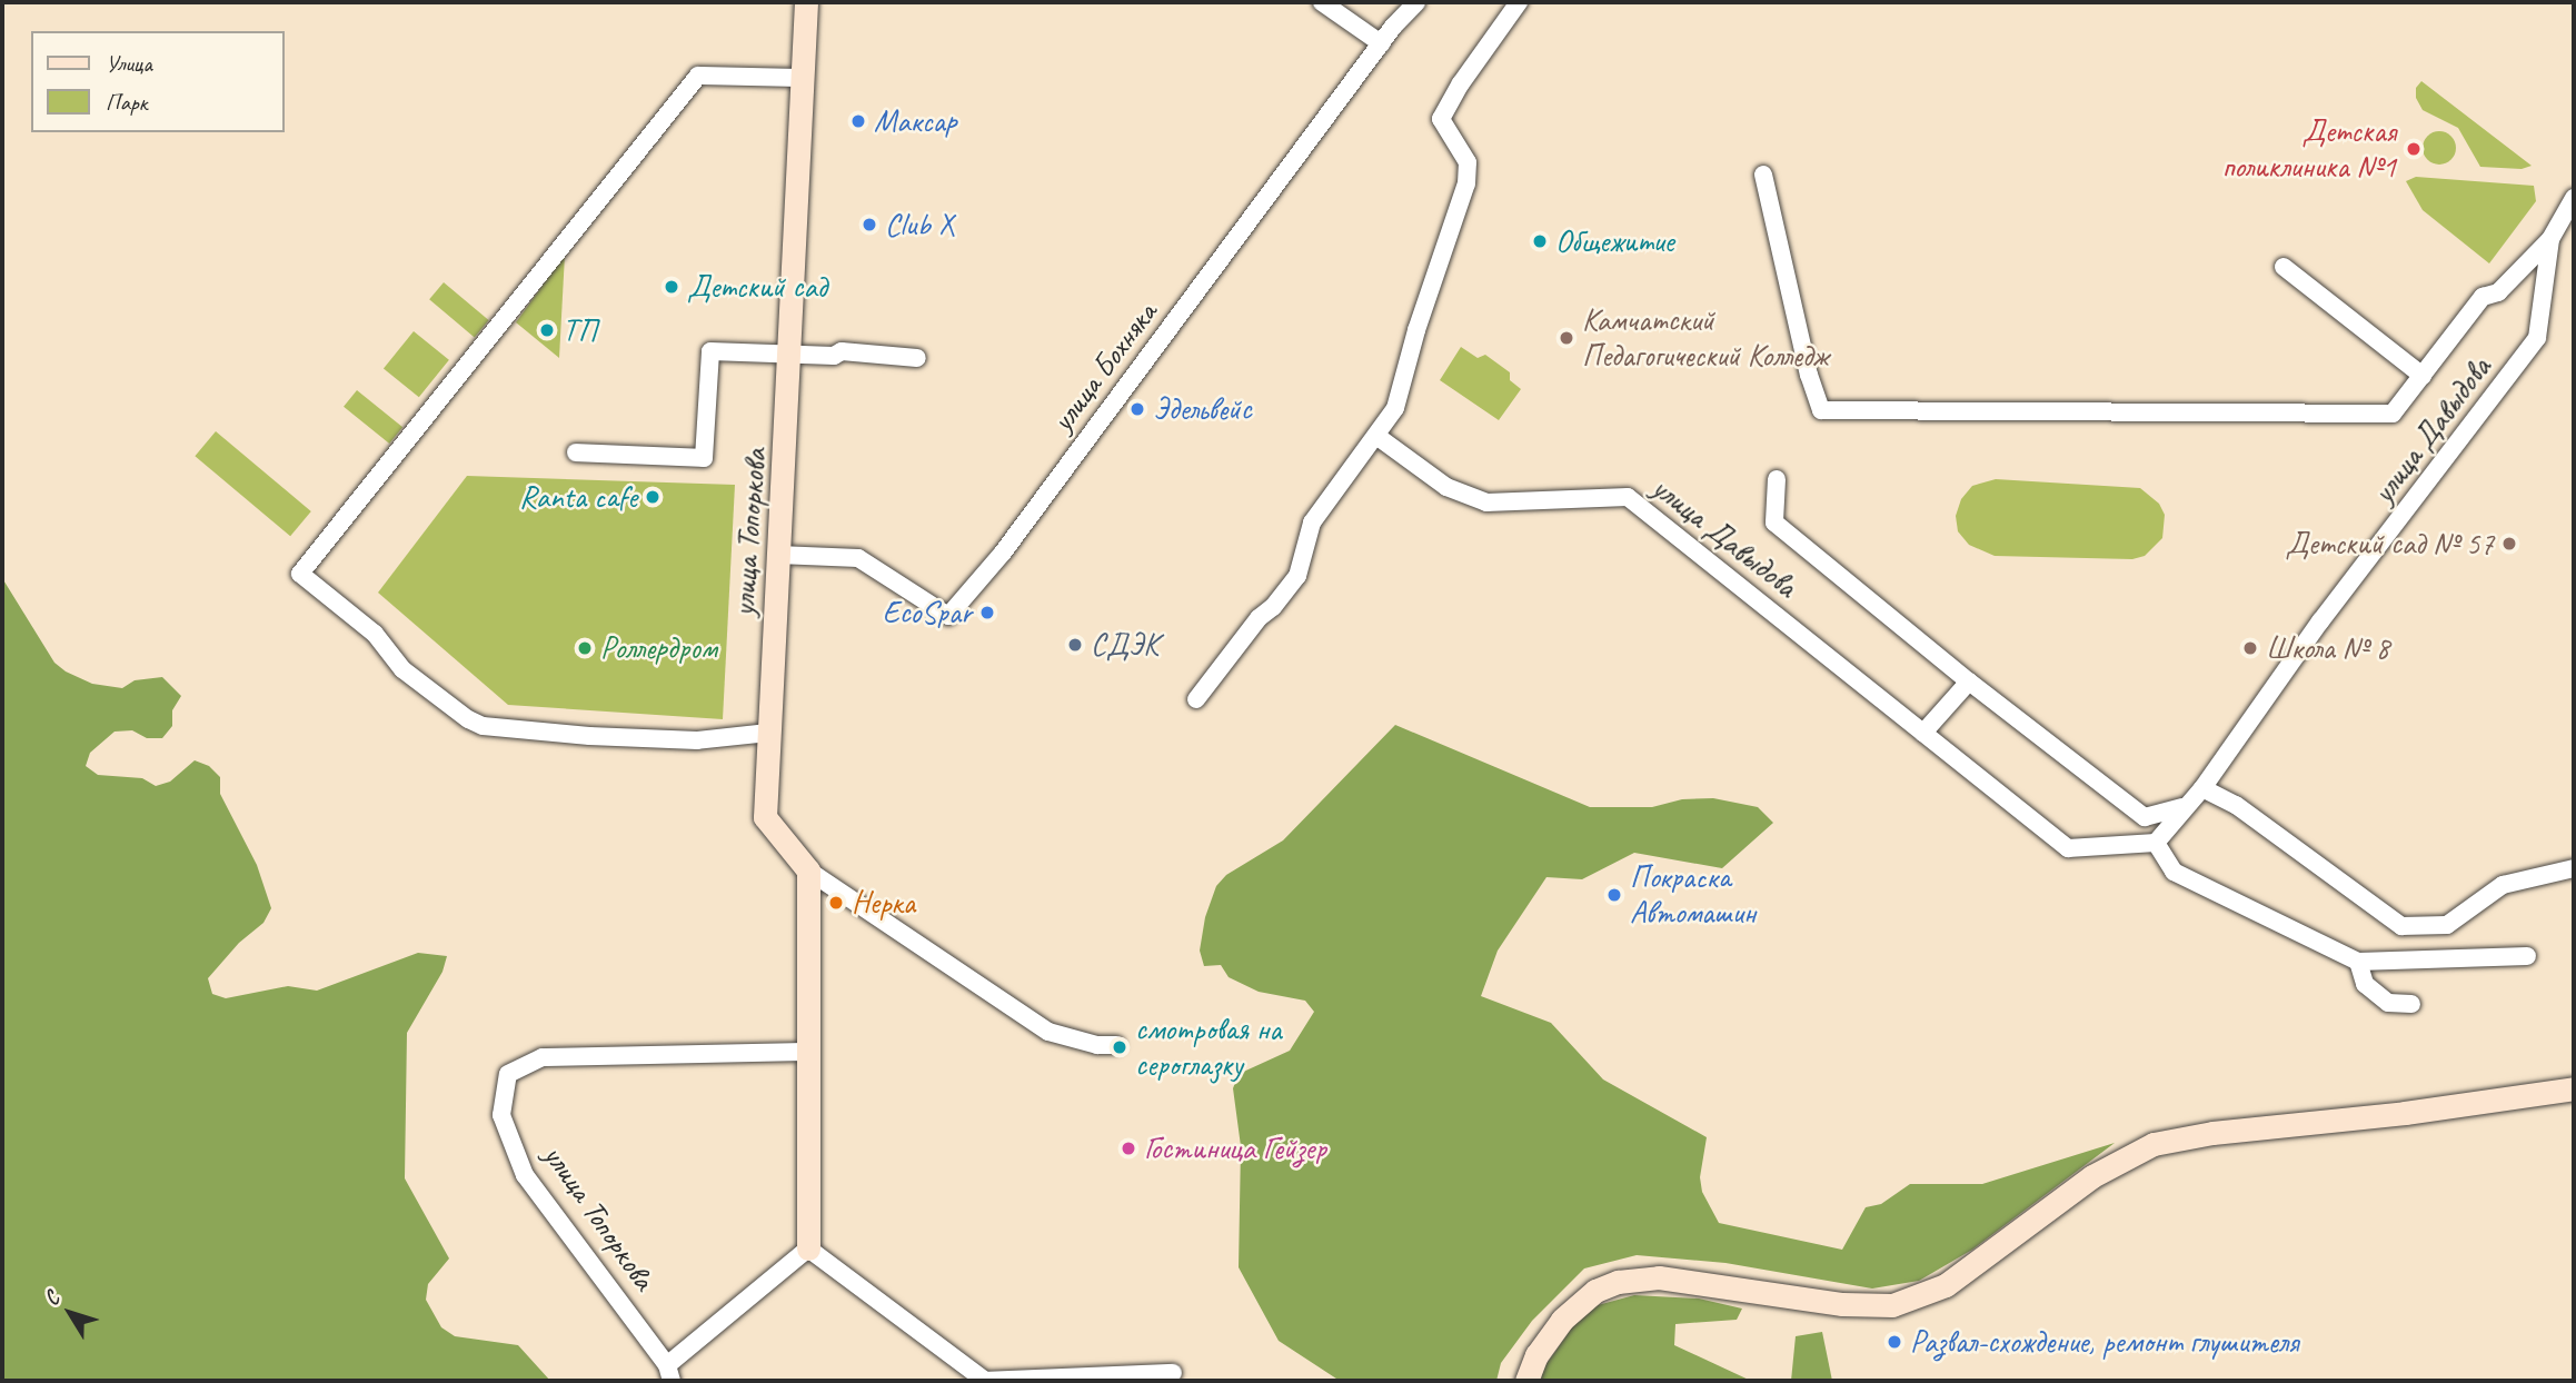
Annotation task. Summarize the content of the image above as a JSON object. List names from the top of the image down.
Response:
{
  "streets": {
    "main road": ["улица Топоркова"],
    "street": ["улица Бохняка", "улица Давыдова"]
  },
  "crossings": [
    ["улица Бохняка", "улица Топоркова"]
  ],
  "places": [
    "Максар",
    "Детская поликлиника №1",
    "Club X",
    "Общежитие",
    "Детский сад",
    "ТП",
    "Камчатский Педагогический Колледж",
    "Эдельвейс",
    "Ranta cafe",
    "Детский сад № 57",
    "EcoSpar",
    "СДЭК",
    "Роллердром",
    "Школа № 8",
    "Покраска Автомашин",
    "Нерка",
    "смотровая на сероглазку",
    "Гостиница Гейзер",
    "Развал-схождение, ремонт глушителя"
  ],
  "legend": ["Улица", "Парк"],
  "north": "top left"
}
